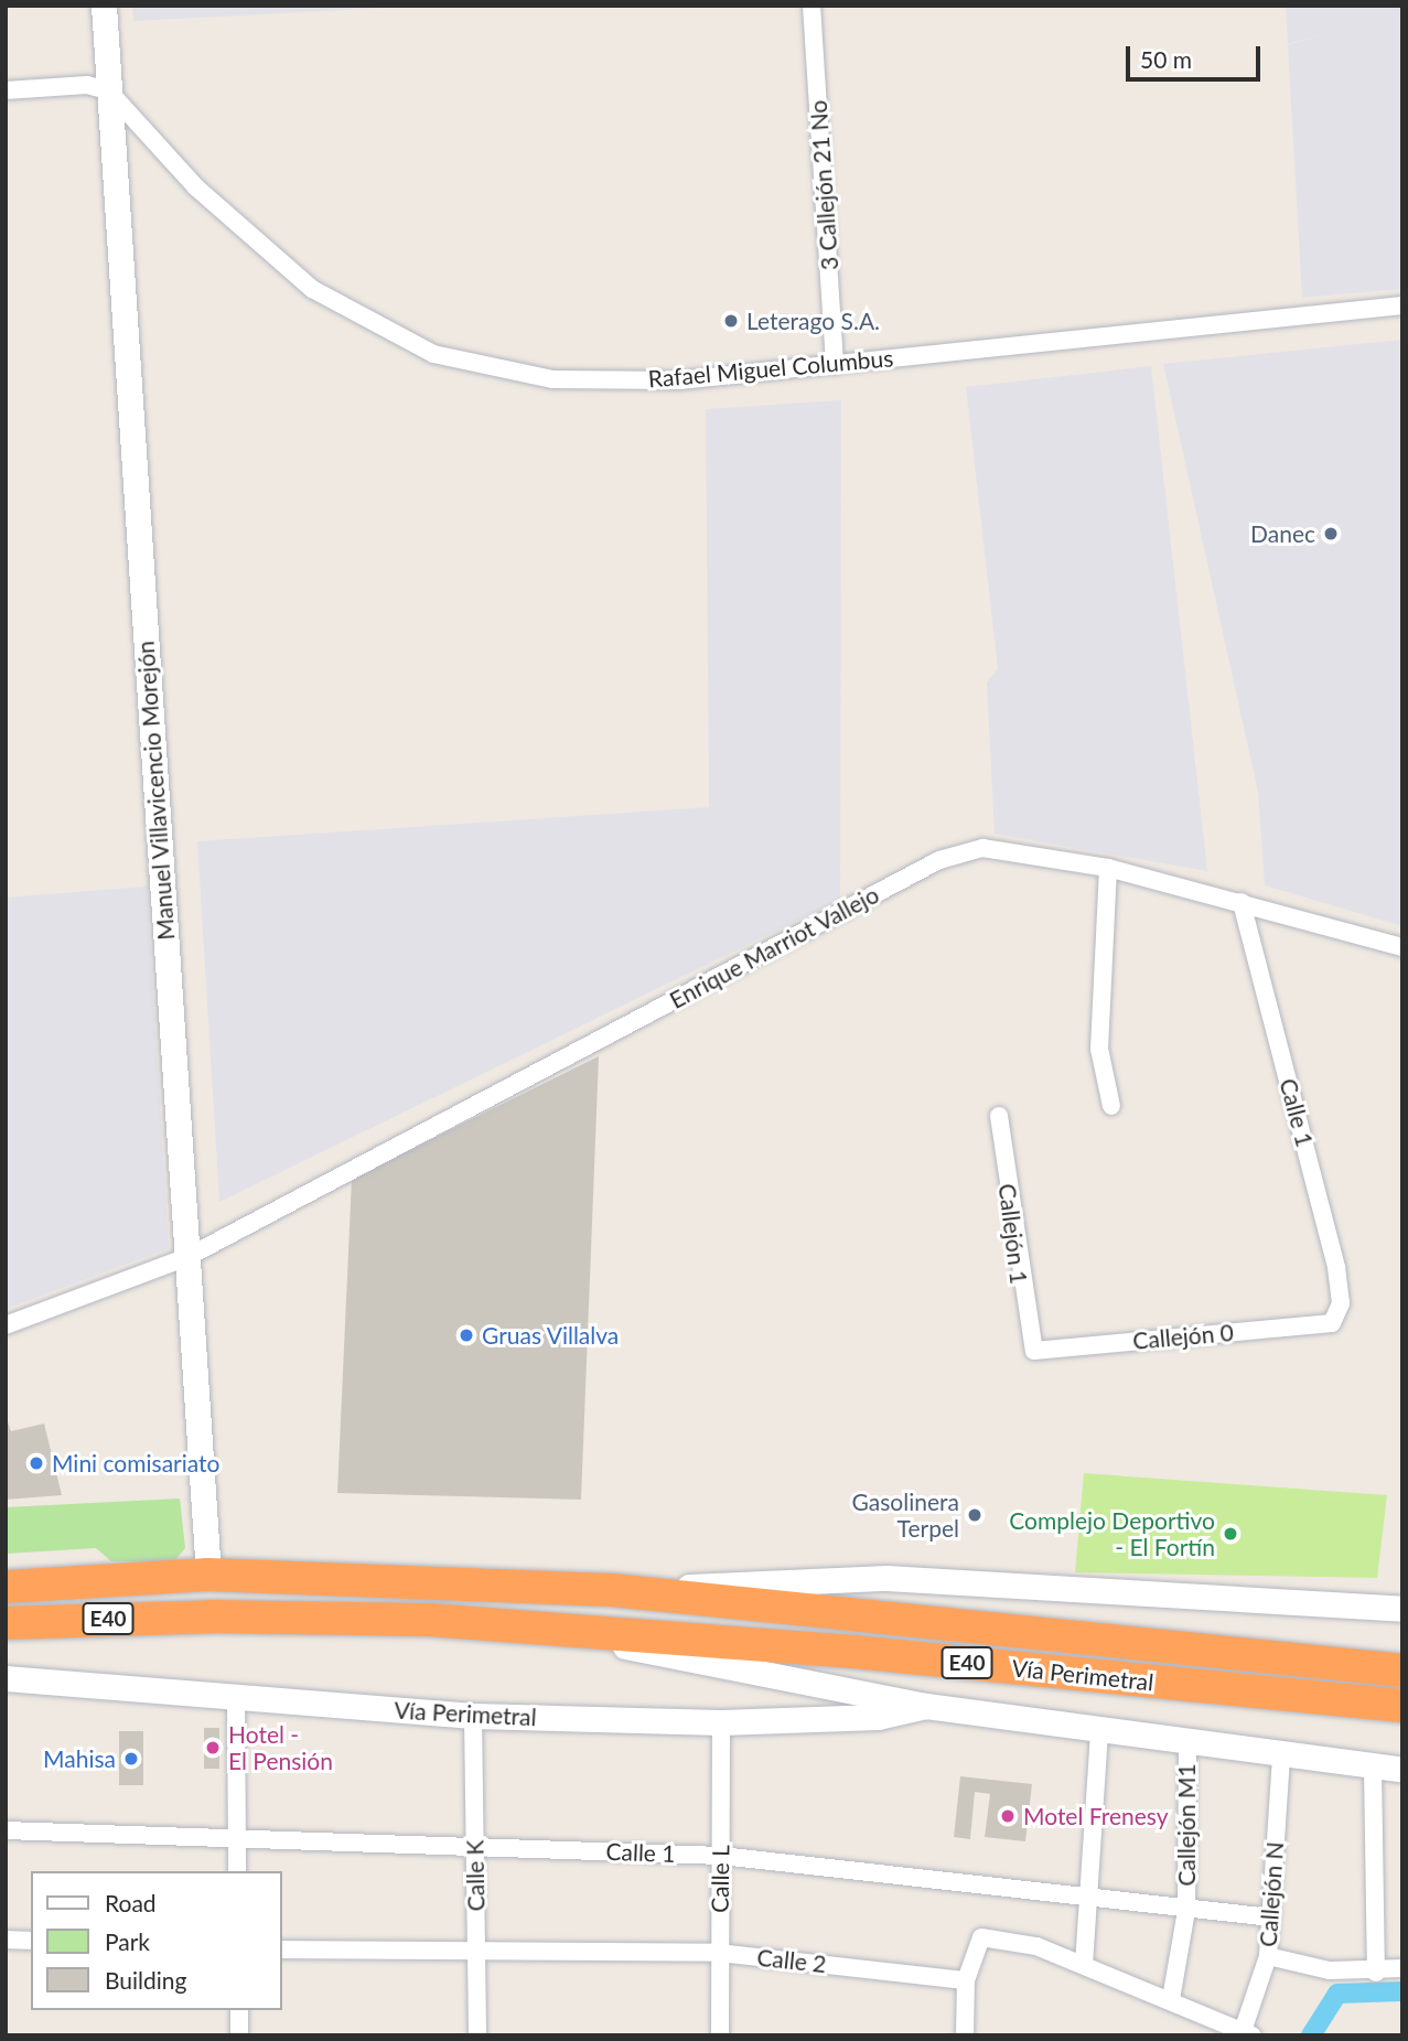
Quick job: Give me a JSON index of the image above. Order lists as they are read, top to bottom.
{
  "streets": {
    "highway": ["E40", "Vía Perimetral"],
    "main road": ["Manuel Villavicencio Morejón"],
    "street": [
      "3 Callejón 21 No",
      "Rafael Miguel Columbus",
      "Enrique Marriot Vallejo",
      "Calle 1",
      "Callejón 1",
      "Callejón 0",
      "Callejón M1",
      "Calle K",
      "Calle L",
      "Callejón N",
      "Calle 2"
    ]
  },
  "crossings": [
    ["3 Callejón 21 No", "Rafael Miguel Columbus"],
    ["Rafael Miguel Columbus", "Manuel Villavicencio Morejón"],
    ["Manuel Villavicencio Morejón", "Enrique Marriot Vallejo"],
    ["Manuel Villavicencio Morejón", "Vía Perimetral"],
    ["Enrique Marriot Vallejo", "Calle 1"],
    ["Calle 1", "Callejón 0"],
    ["Calle 1", "Callejón M1"],
    ["Calle 1", "Calle K"],
    ["Calle 1", "Calle L"],
    ["Calle 1", "Callejón N"],
    ["Callejón 1", "Callejón 0"],
    ["Vía Perimetral", "Callejón M1"],
    ["Vía Perimetral", "Calle K"],
    ["Vía Perimetral", "Calle L"],
    ["Vía Perimetral", "Callejón N"],
    ["Calle K", "Calle 2"],
    ["Calle L", "Calle 2"]
  ],
  "places": [
    "Leterago S.A.",
    "Danec",
    "Gruas Villalva",
    "Mini comisariato",
    "Gasolinera Terpel",
    "Complejo Deportivo - El Fortín",
    "Hotel - El Pensión",
    "Mahisa",
    "Motel Frenesy"
  ],
  "legend": ["Road", "Park", "Building"],
  "scale_bar": "50 m"
}
